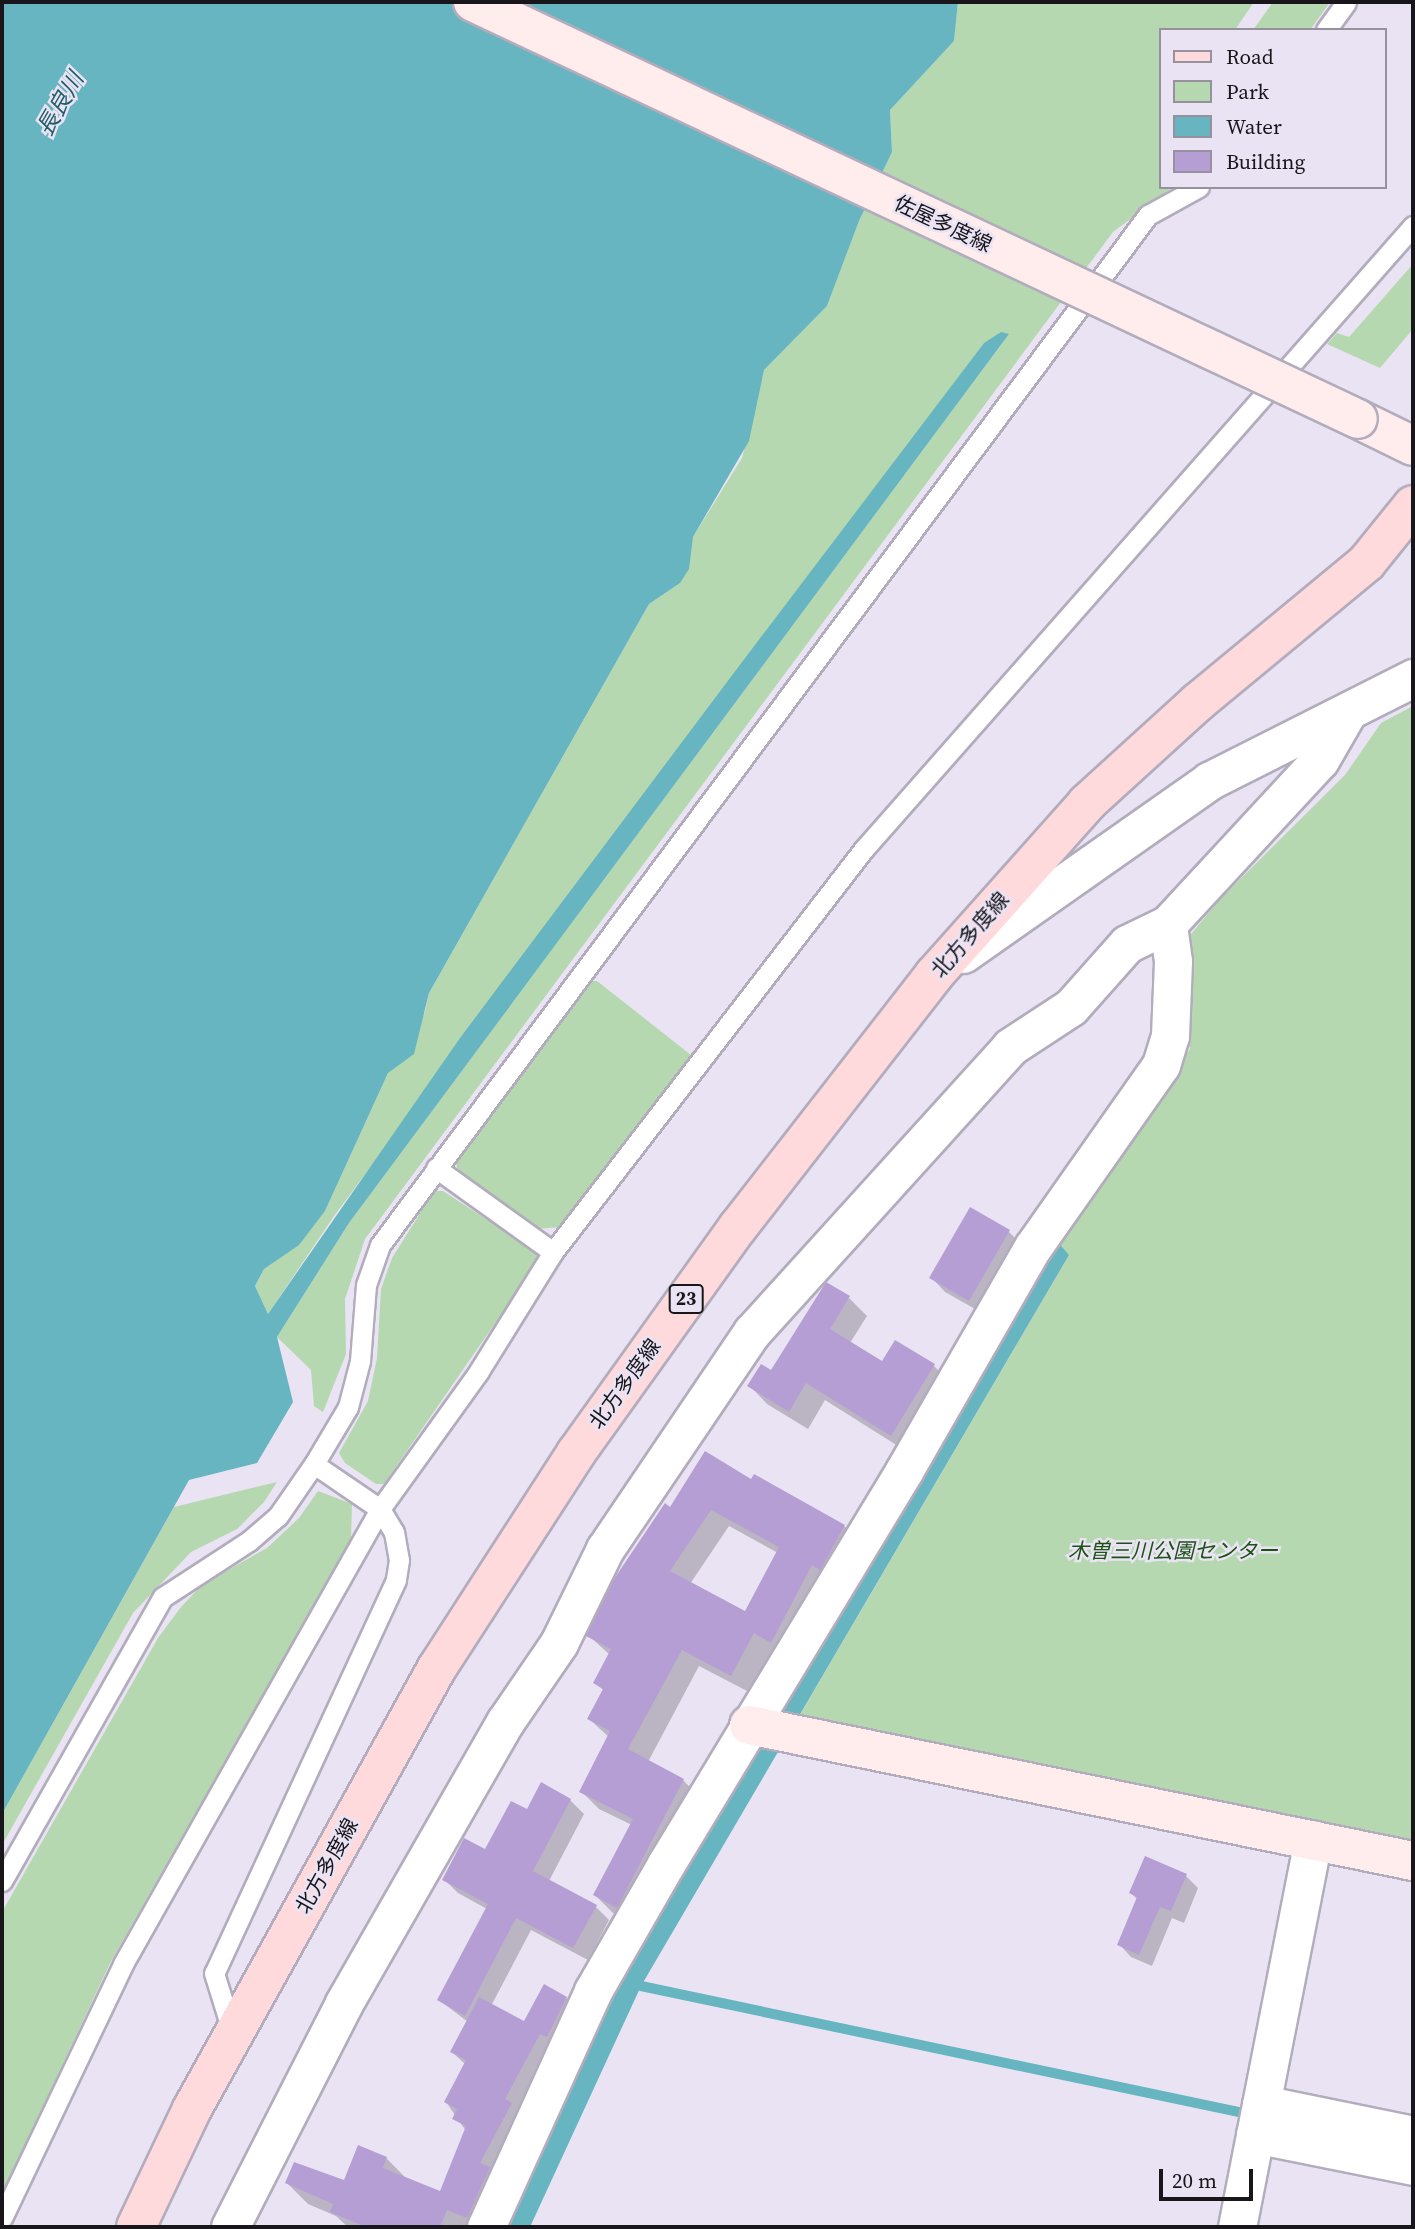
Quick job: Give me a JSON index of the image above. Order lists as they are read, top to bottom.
{
  "streets": {
    "main road": ["佐屋多度線", "北方多度線", "23"]
  },
  "water": ["長良川"],
  "parks": ["木曽三川公園センター"],
  "legend": [
    "Road",
    "Park",
    "Water",
    "Building"
  ],
  "scale_bar": "20 m"
}
